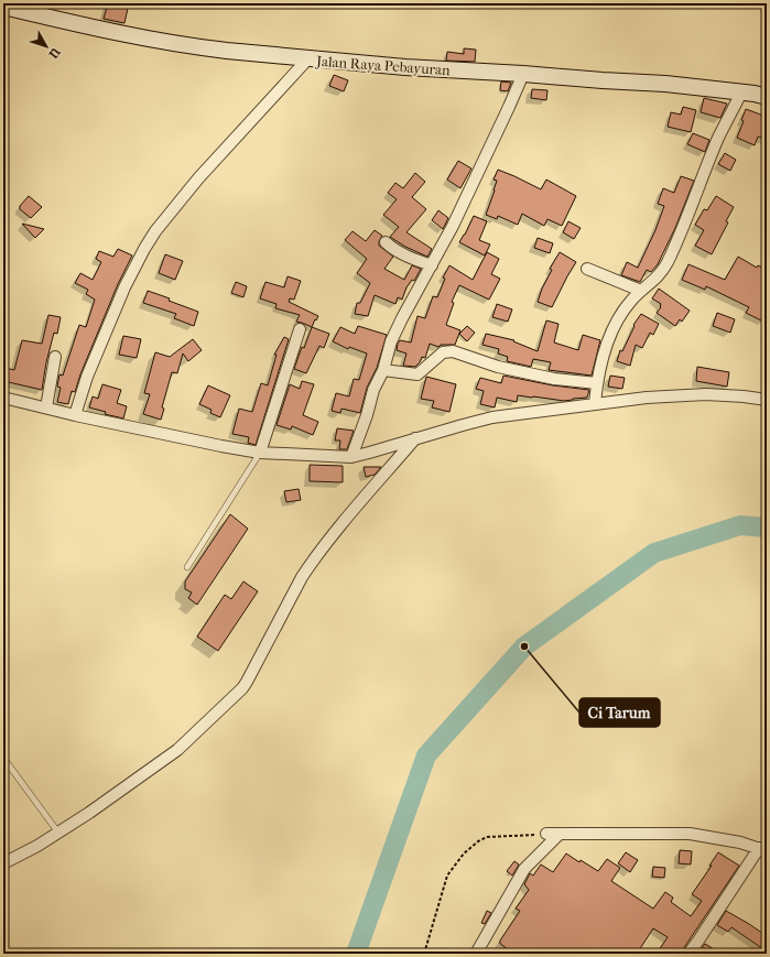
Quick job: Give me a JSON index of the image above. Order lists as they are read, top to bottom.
{
  "streets": {
    "main road": ["Jalan Raya Pebayuran"]
  },
  "places": ["Ci Tarum"],
  "north": "bottom right"
}
